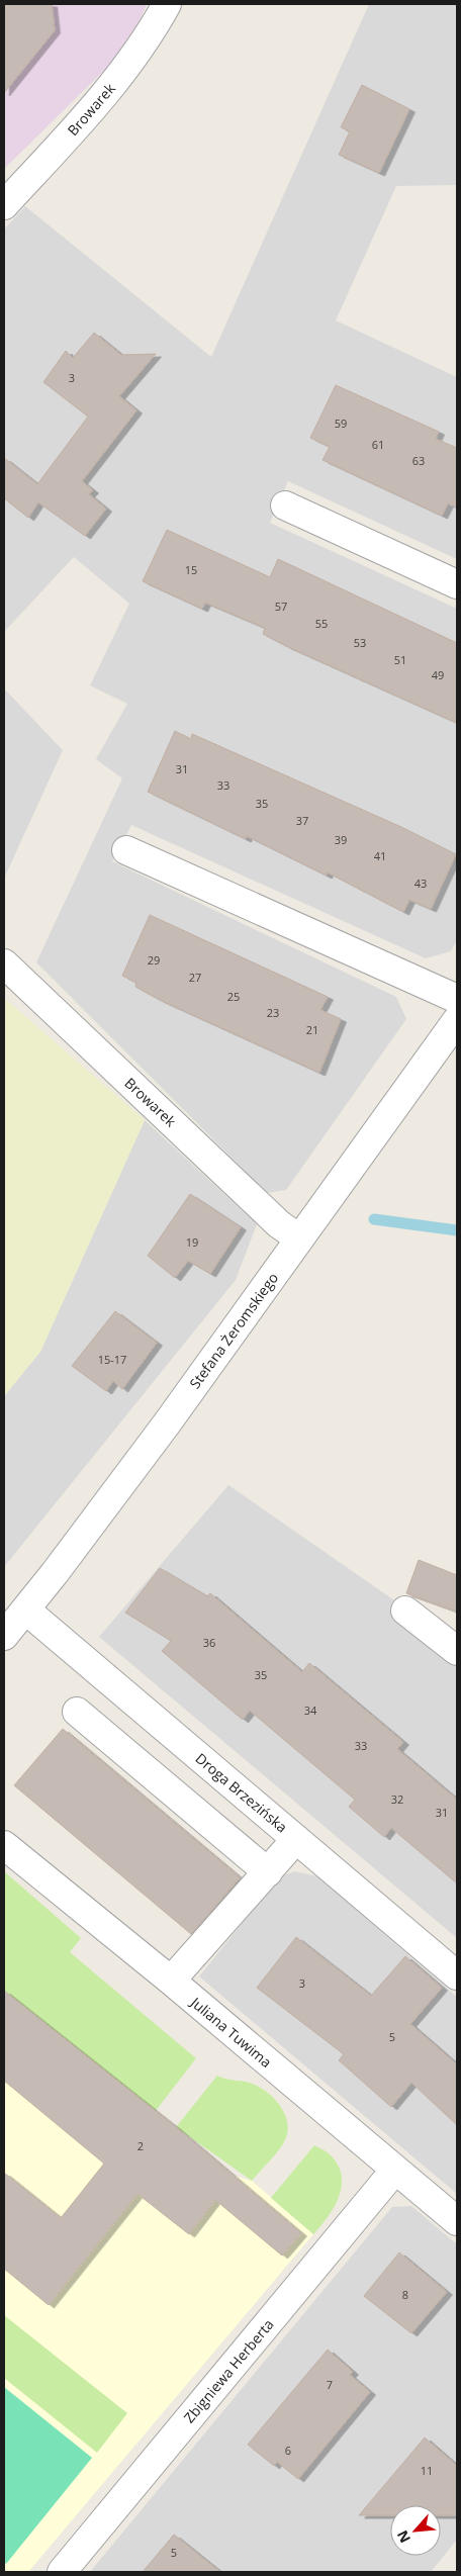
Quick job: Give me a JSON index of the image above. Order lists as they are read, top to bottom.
{
  "streets": {
    "street": [
      "Browarek",
      "Stefana Żeromskiego",
      "Droga Brzezińska",
      "Juliana Tuwima",
      "Zbigniewa Herberta"
    ]
  },
  "crossings": [
    ["Browarek", "Stefana Żeromskiego"],
    ["Stefana Żeromskiego", "Droga Brzezińska"],
    ["Juliana Tuwima", "Zbigniewa Herberta"]
  ],
  "house_numbers": [
    "3",
    "59",
    "61",
    "63",
    "15",
    "57",
    "55",
    "53",
    "51",
    "49",
    "31",
    "33",
    "35",
    "37",
    "39",
    "41",
    "43",
    "29",
    "27",
    "25",
    "23",
    "21",
    "19",
    "15-17",
    "36",
    "35",
    "34",
    "33",
    "32",
    "31",
    "3",
    "5",
    "2",
    "8",
    "7",
    "6",
    "11",
    "5"
  ],
  "north": "bottom left"
}
